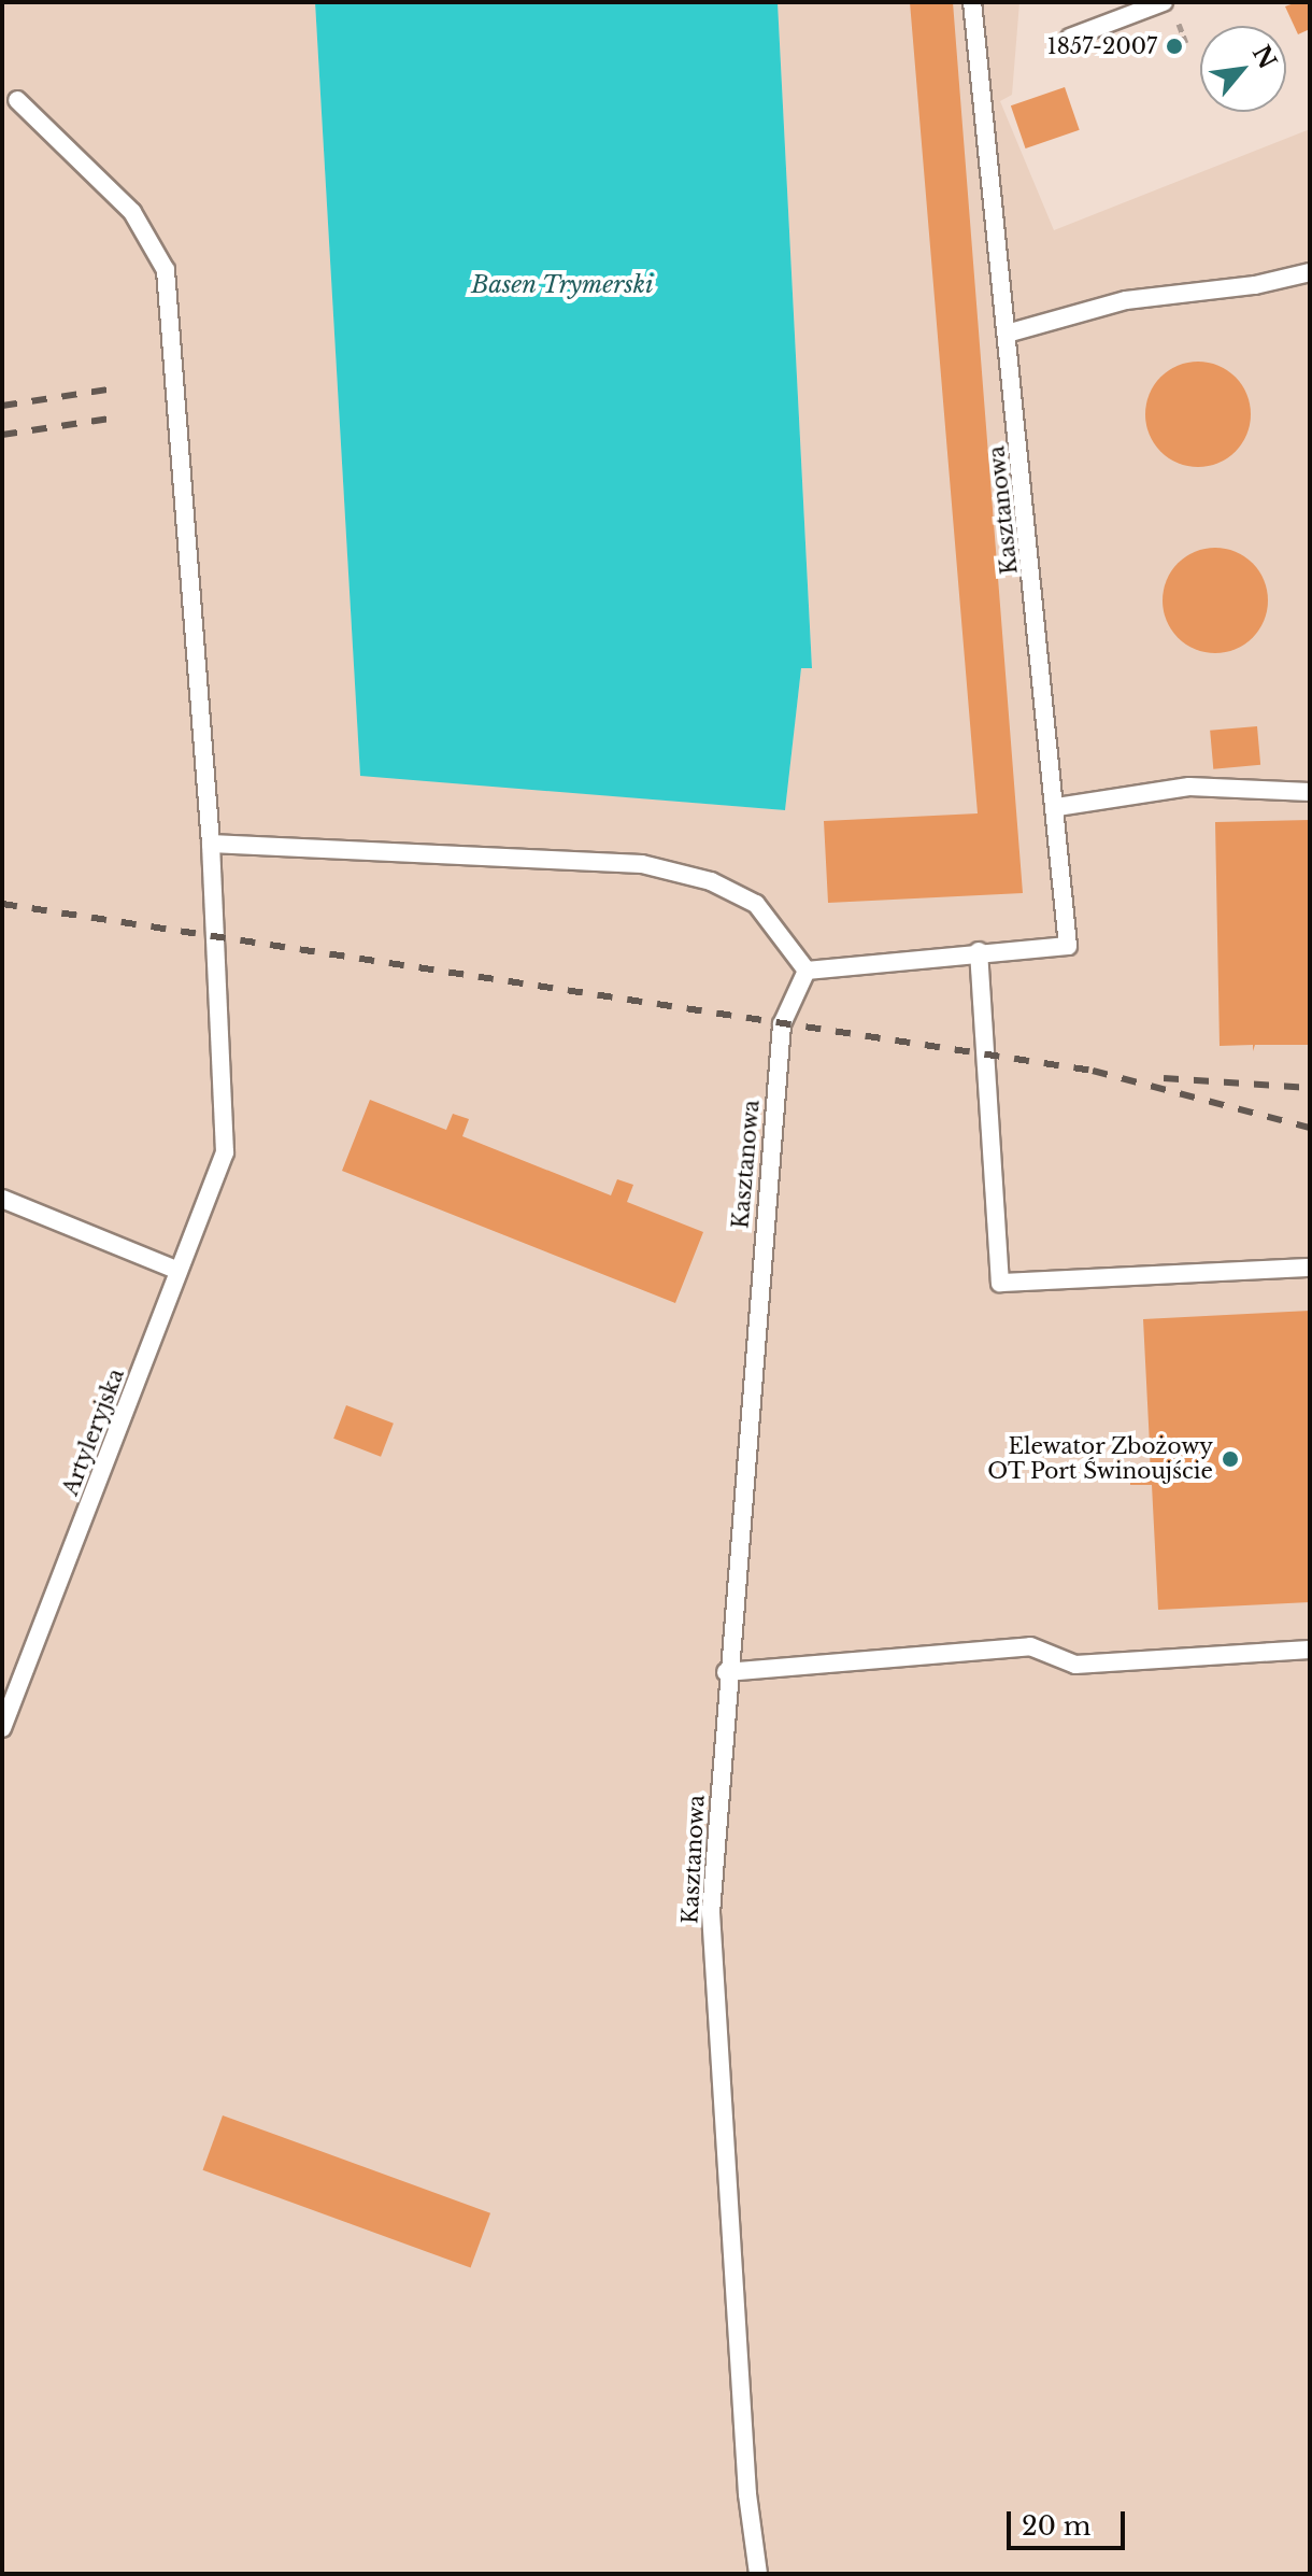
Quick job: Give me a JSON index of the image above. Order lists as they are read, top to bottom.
{
  "streets": {
    "lane": ["Kasztanowa", "Artyleryjska"]
  },
  "water": ["Basen Trymerski"],
  "places": ["1857-2007", "Elewator Zbożowy OT Port Świnoujście"],
  "scale_bar": "20 m",
  "north": "top right"
}
